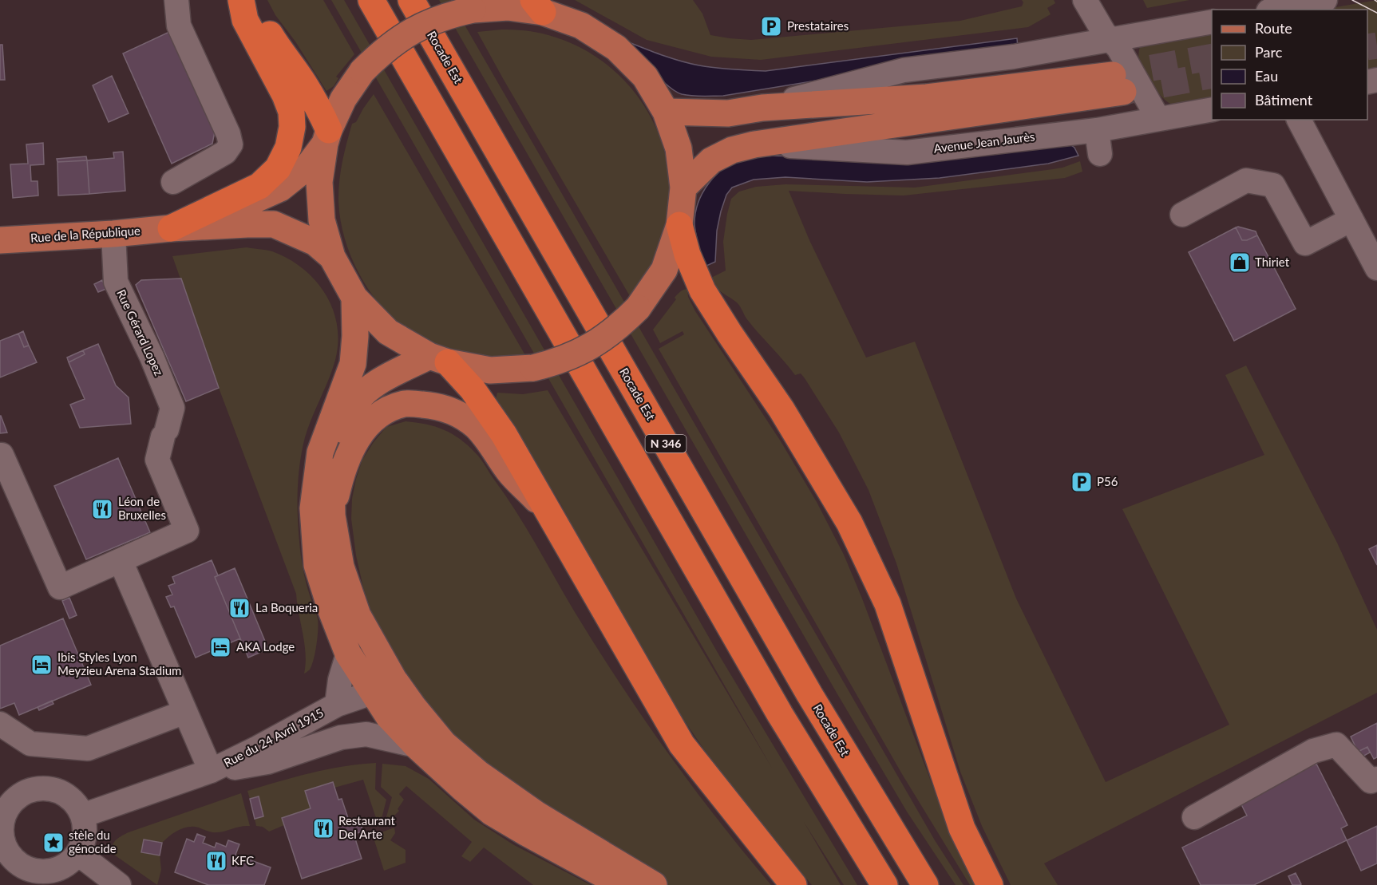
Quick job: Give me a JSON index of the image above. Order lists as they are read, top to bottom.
{
  "streets": {
    "highway": ["Rocade Est", "N 346"],
    "main road": ["Avenue Jean Jaurès", "Rue de la République"],
    "street": ["Rue Gérard Lopez", "Rue du 24 Avril 1915"]
  },
  "crossings": [
    ["Rue de la République", "Rue Gérard Lopez"]
  ],
  "places": {
    "parking": ["Prestataires", "P56"],
    "shop": ["Thiriet"],
    "restaurant": [
      "Léon de Bruxelles",
      "La Boqueria",
      "Restaurant Del Arte",
      "KFC"
    ],
    "hotel": ["AKA Lodge", "Ibis Styles Lyon Meyzieu Arena Stadium"],
    "place": ["stèle du génocide"]
  },
  "legend": [
    "Route",
    "Parc",
    "Eau",
    "Bâtiment"
  ]
}
